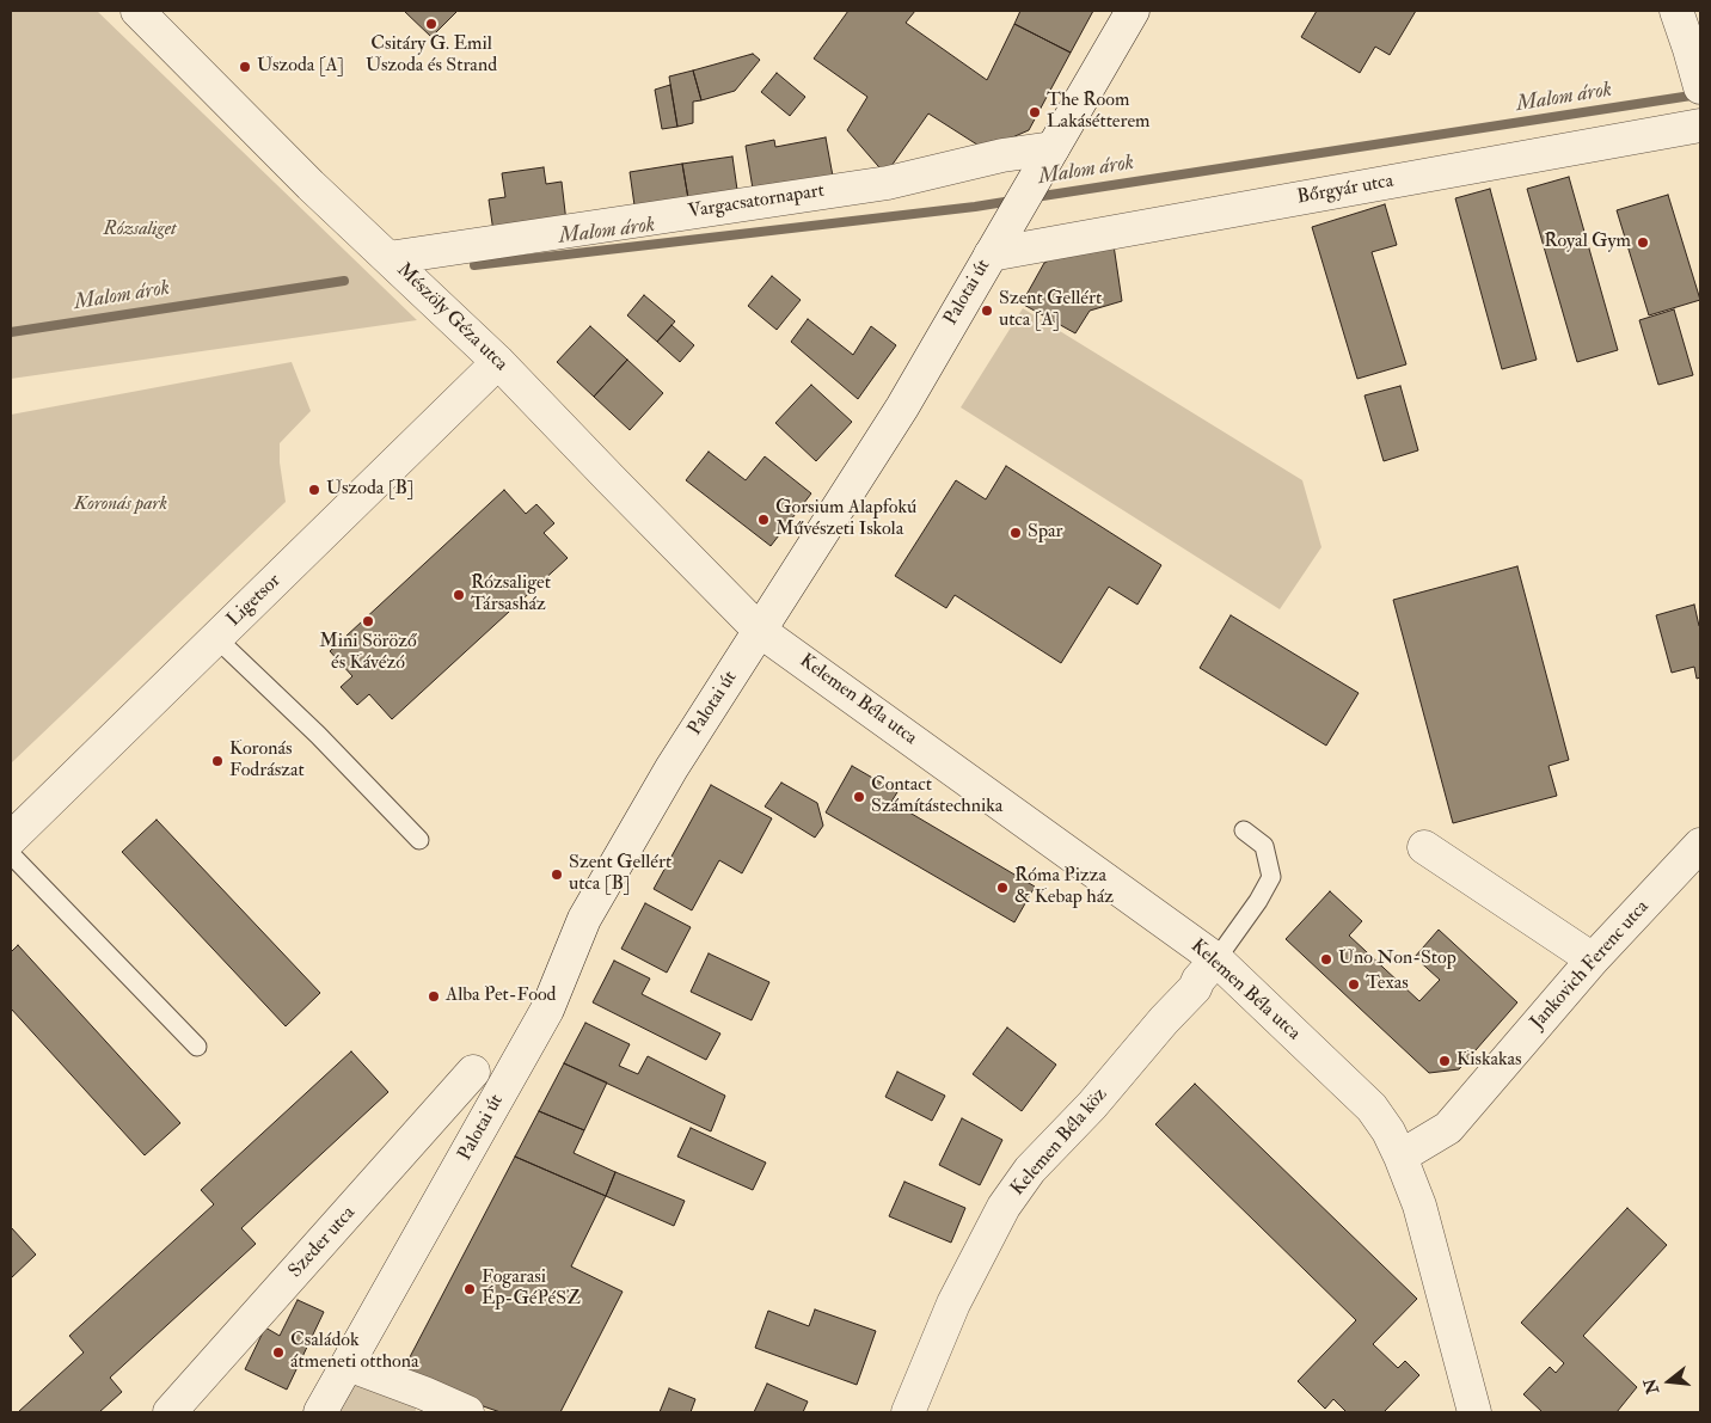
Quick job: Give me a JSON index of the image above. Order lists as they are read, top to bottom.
{
  "streets": {
    "street": [
      "Bőrgyár utca",
      "Vargacsatornapart",
      "Palotai út",
      "Mészöly Géza utca",
      "Ligetsor",
      "Kelemen Béla utca",
      "Jankovich Ferenc utca",
      "Kelemen Béla köz",
      "Szeder utca"
    ]
  },
  "crossings": [
    ["Bőrgyár utca", "Palotai út"],
    ["Vargacsatornapart", "Palotai út"],
    ["Vargacsatornapart", "Mészöly Géza utca"],
    ["Palotai út", "Mészöly Géza utca"],
    ["Palotai út", "Kelemen Béla utca"],
    ["Mészöly Géza utca", "Ligetsor"],
    ["Mészöly Géza utca", "Kelemen Béla utca"],
    ["Kelemen Béla utca", "Jankovich Ferenc utca"],
    ["Kelemen Béla utca", "Kelemen Béla köz"]
  ],
  "water": ["Malom árok"],
  "parks": ["Rózsaliget", "Koronás park"],
  "places": [
    "Csitáry G. Emil Uszoda és Strand",
    "Uszoda [A]",
    "The Room Lakásétterem",
    "Royal Gym",
    "Szent Gellért utca [A]",
    "Uszoda [B]",
    "Gorsium Alapfokú Művészeti Iskola",
    "Spar",
    "Rózsaliget Társasház",
    "Mini Söröző és Kávézó",
    "Koronás Fodrászat",
    "Contact Számítástechnika",
    "Szent Gellért utca [B]",
    "Róma Pizza & Kebap ház",
    "Uno Non-Stop",
    "Texas",
    "Alba Pet-Food",
    "Kiskakas",
    "Fogarasi Ép-GéPéSZ",
    "Családok átmeneti otthona"
  ],
  "north": "left"
}
